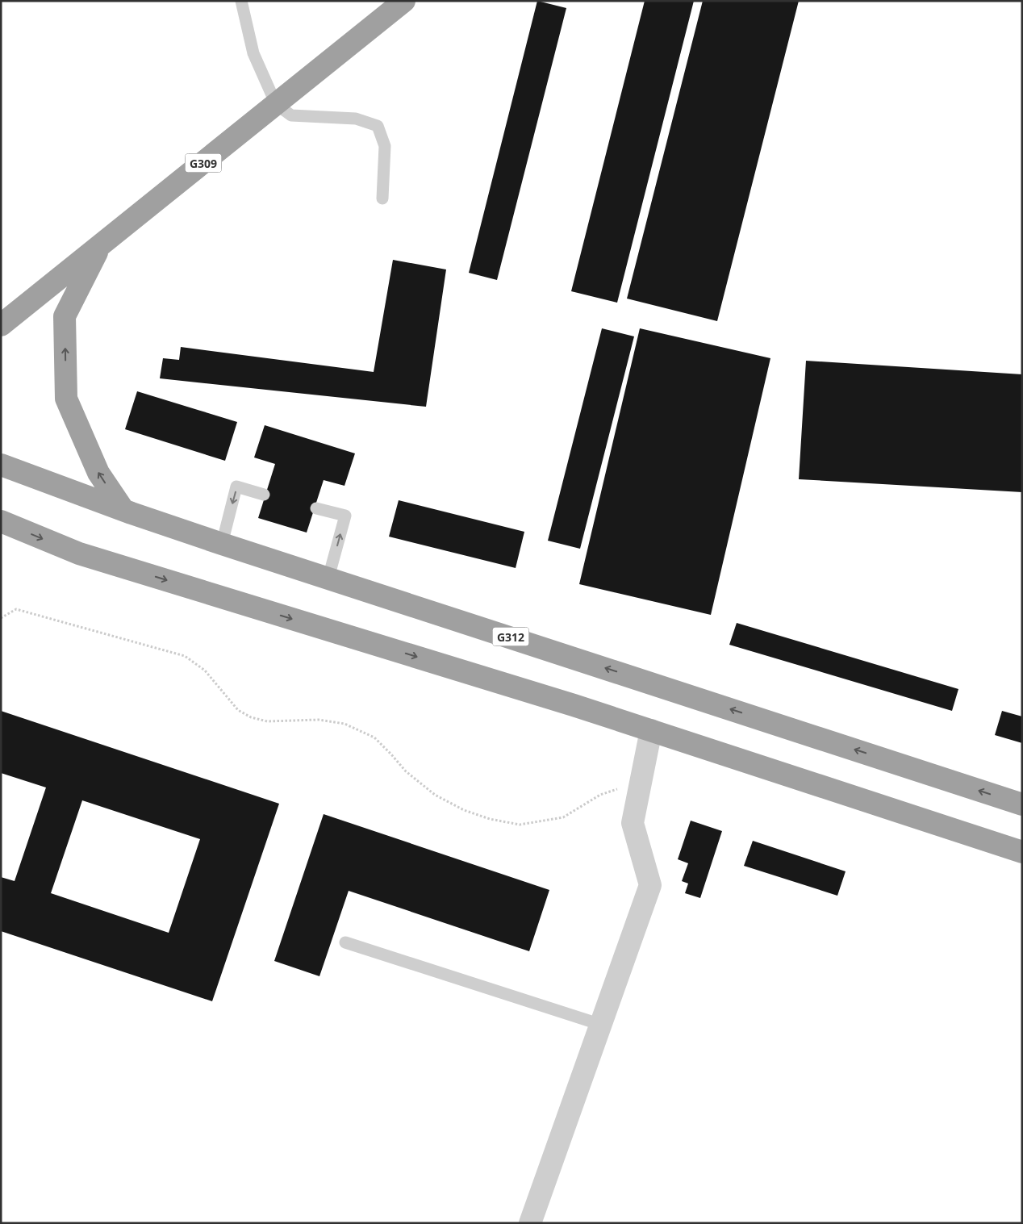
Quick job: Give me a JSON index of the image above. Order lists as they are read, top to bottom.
{
  "streets": {
    "highway": ["G309", "G312"]
  }
}
